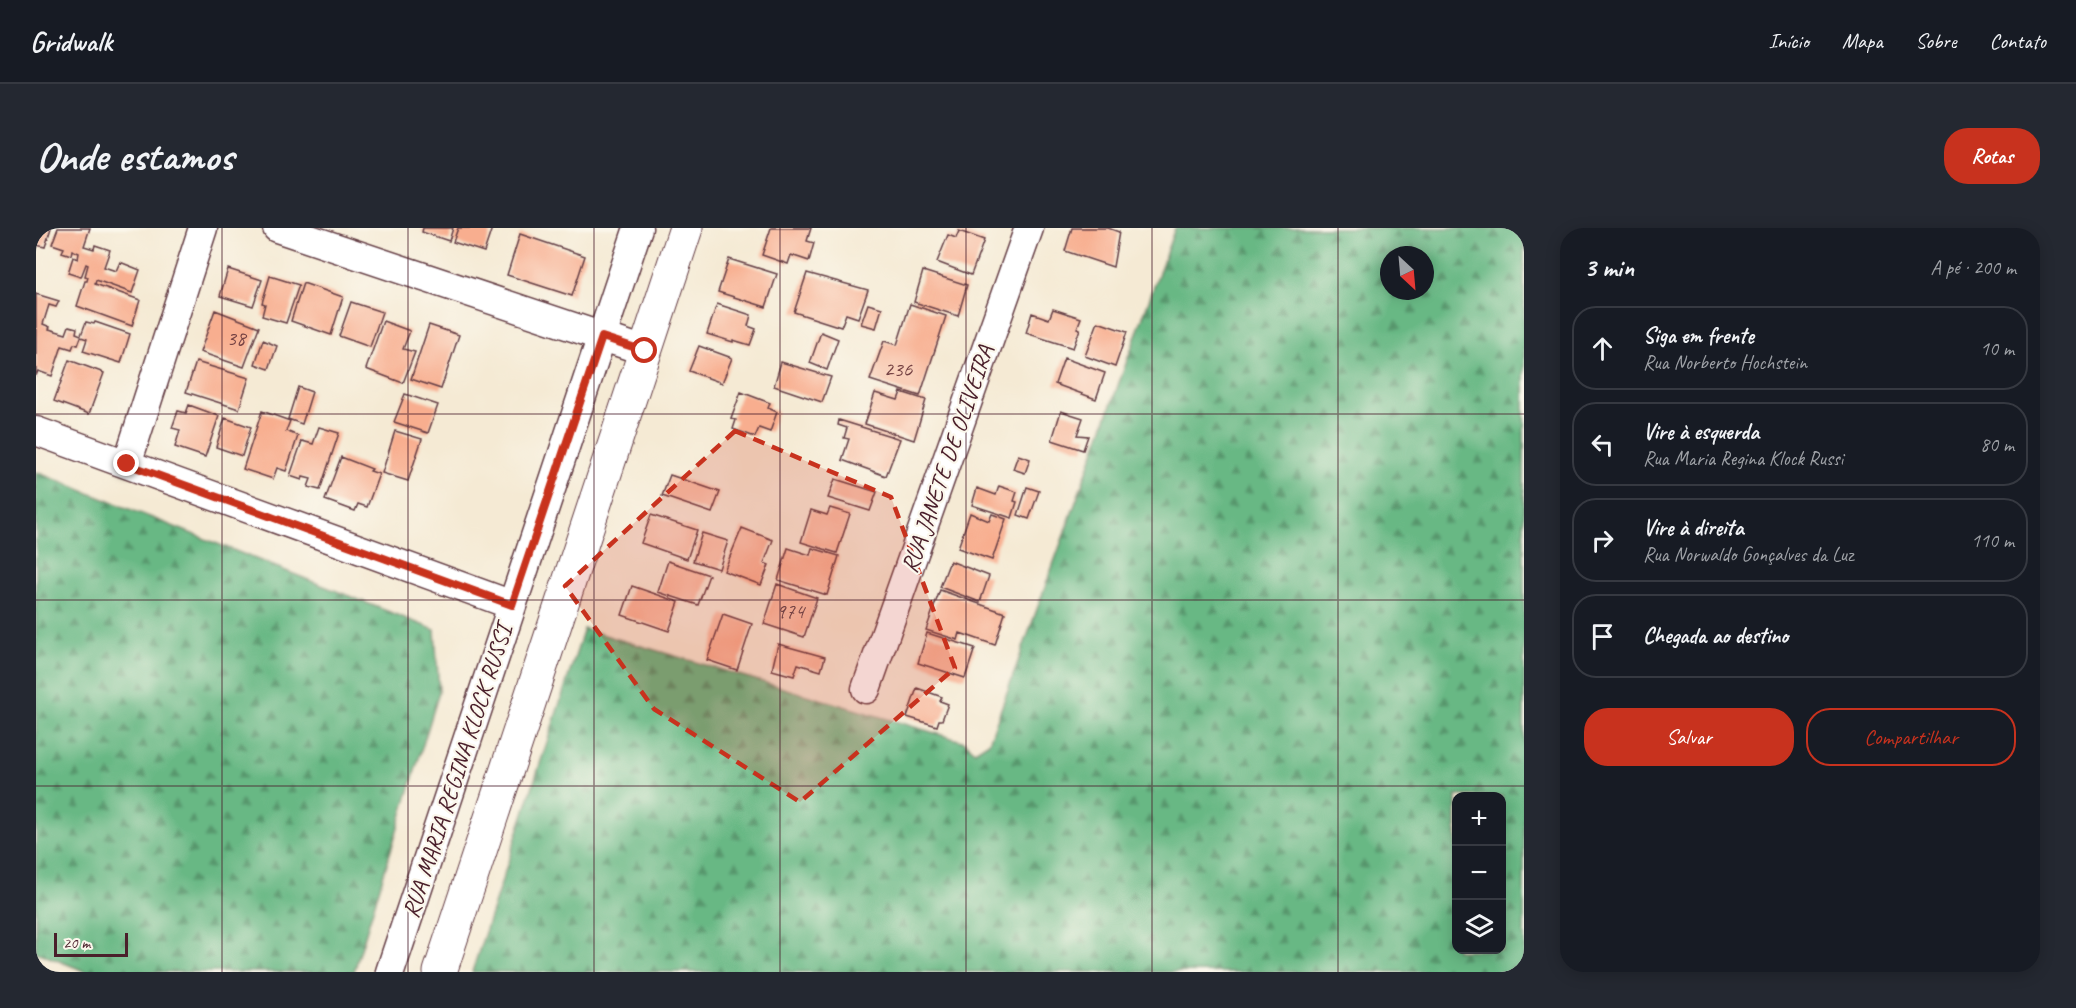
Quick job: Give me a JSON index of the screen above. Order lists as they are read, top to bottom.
{
  "streets": {
    "street": ["RUA JANETE DE OLIVEIRA", "RUA MARIA REGINA KLOCK RUSSI"]
  },
  "house_numbers": ["38", "236", "974"],
  "scale_bar": "20 m",
  "north": "bottom right",
  "page": {
    "header": "Gridwalk",
    "nav": [
      "Início",
      "Mapa",
      "Sobre",
      "Contato"
    ],
    "buttons": [
      "Rotas",
      ["Salvar", "Compartilhar"]
    ],
    "title": "Onde estamos",
    "heading": ["3 min", "A pé · 200 m"],
    "list": [
      ["Siga em frente", "Rua Norberto Hochstein", "10 m"],
      ["Vire à esquerda", "Rua Maria Regina Klock Russi", "80 m"],
      ["Vire à direita", "Rua Norwaldo Gonçalves da Luz", "110 m"],
      "Chegada ao destino"
    ],
    "map_buttons": ["+", "−"],
    "scale": "20 m"
  }
}
